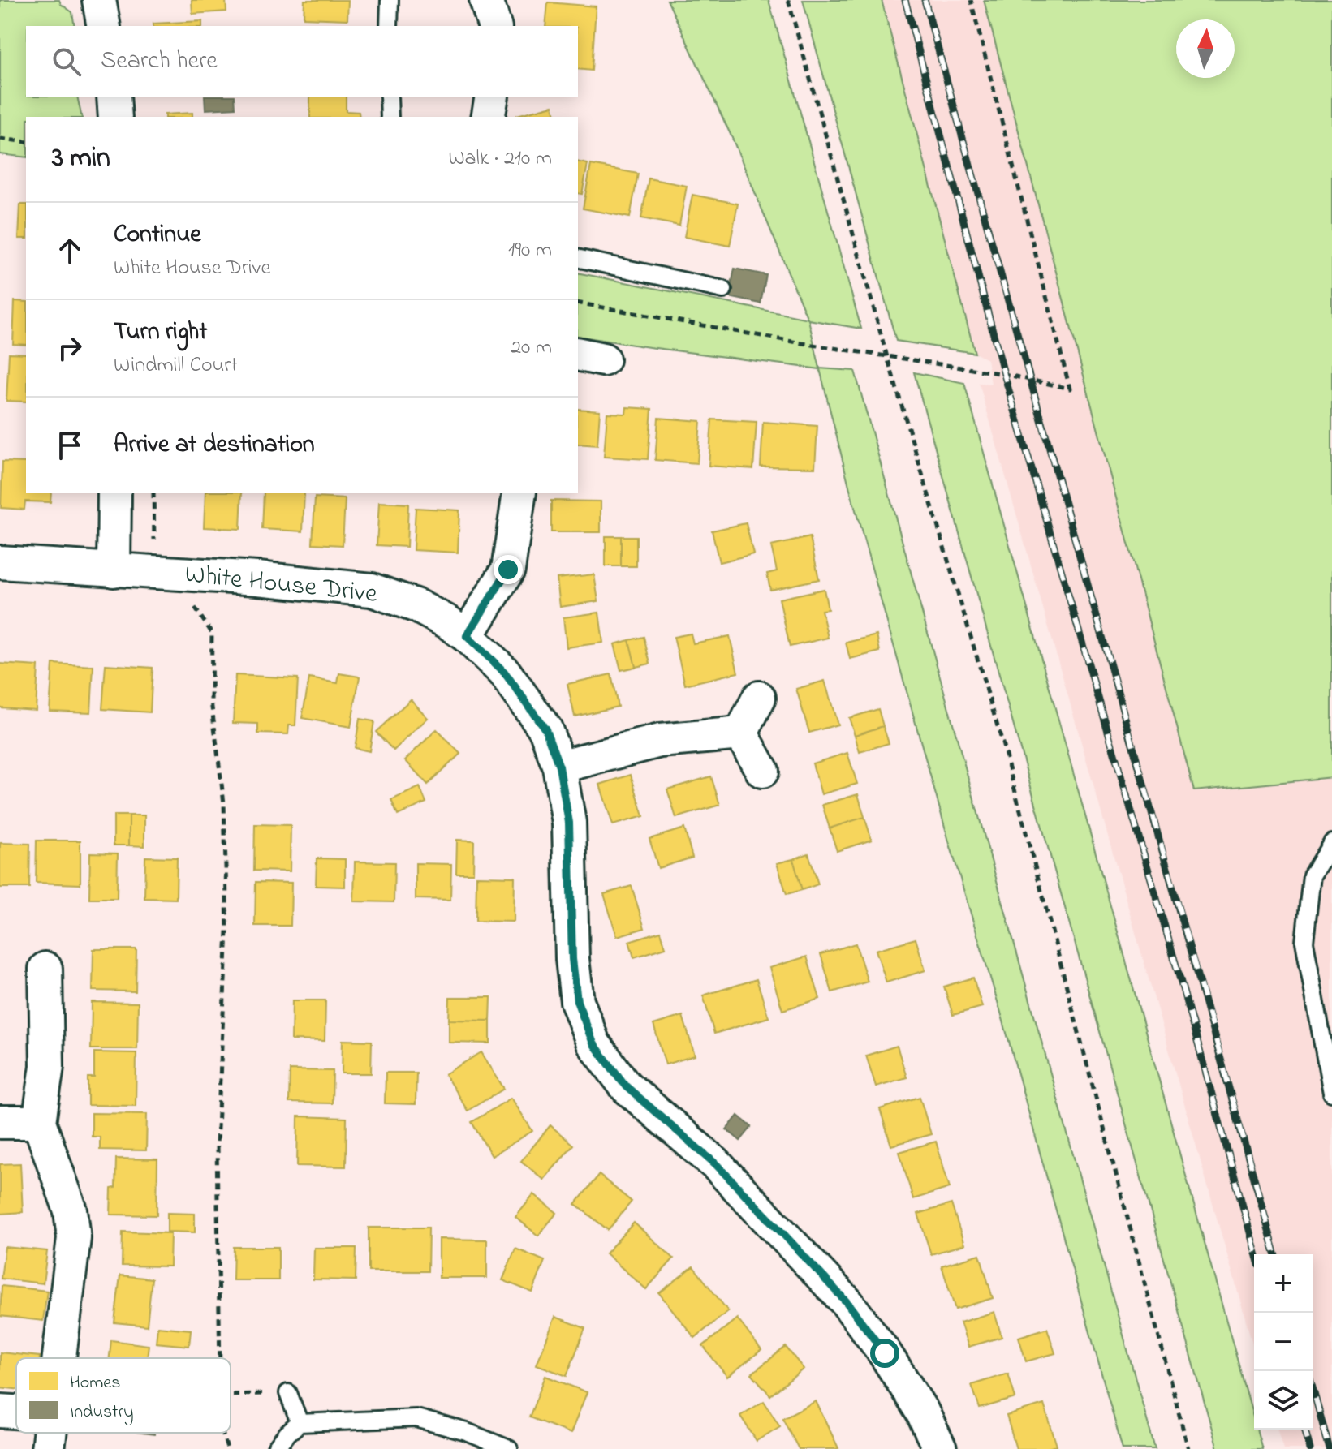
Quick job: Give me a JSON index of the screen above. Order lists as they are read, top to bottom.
{
  "streets": {
    "street": ["White House Drive"]
  },
  "legend": ["Homes", "Industry"],
  "north": "top",
  "page": {
    "search": "Search here",
    "heading": ["3 min", "Walk · 210 m"],
    "list": [
      ["Continue", "White House Drive", "190 m"],
      ["Turn right", "Windmill Court", "20 m"],
      "Arrive at destination"
    ],
    "map_buttons": ["+", "−"]
  }
}
